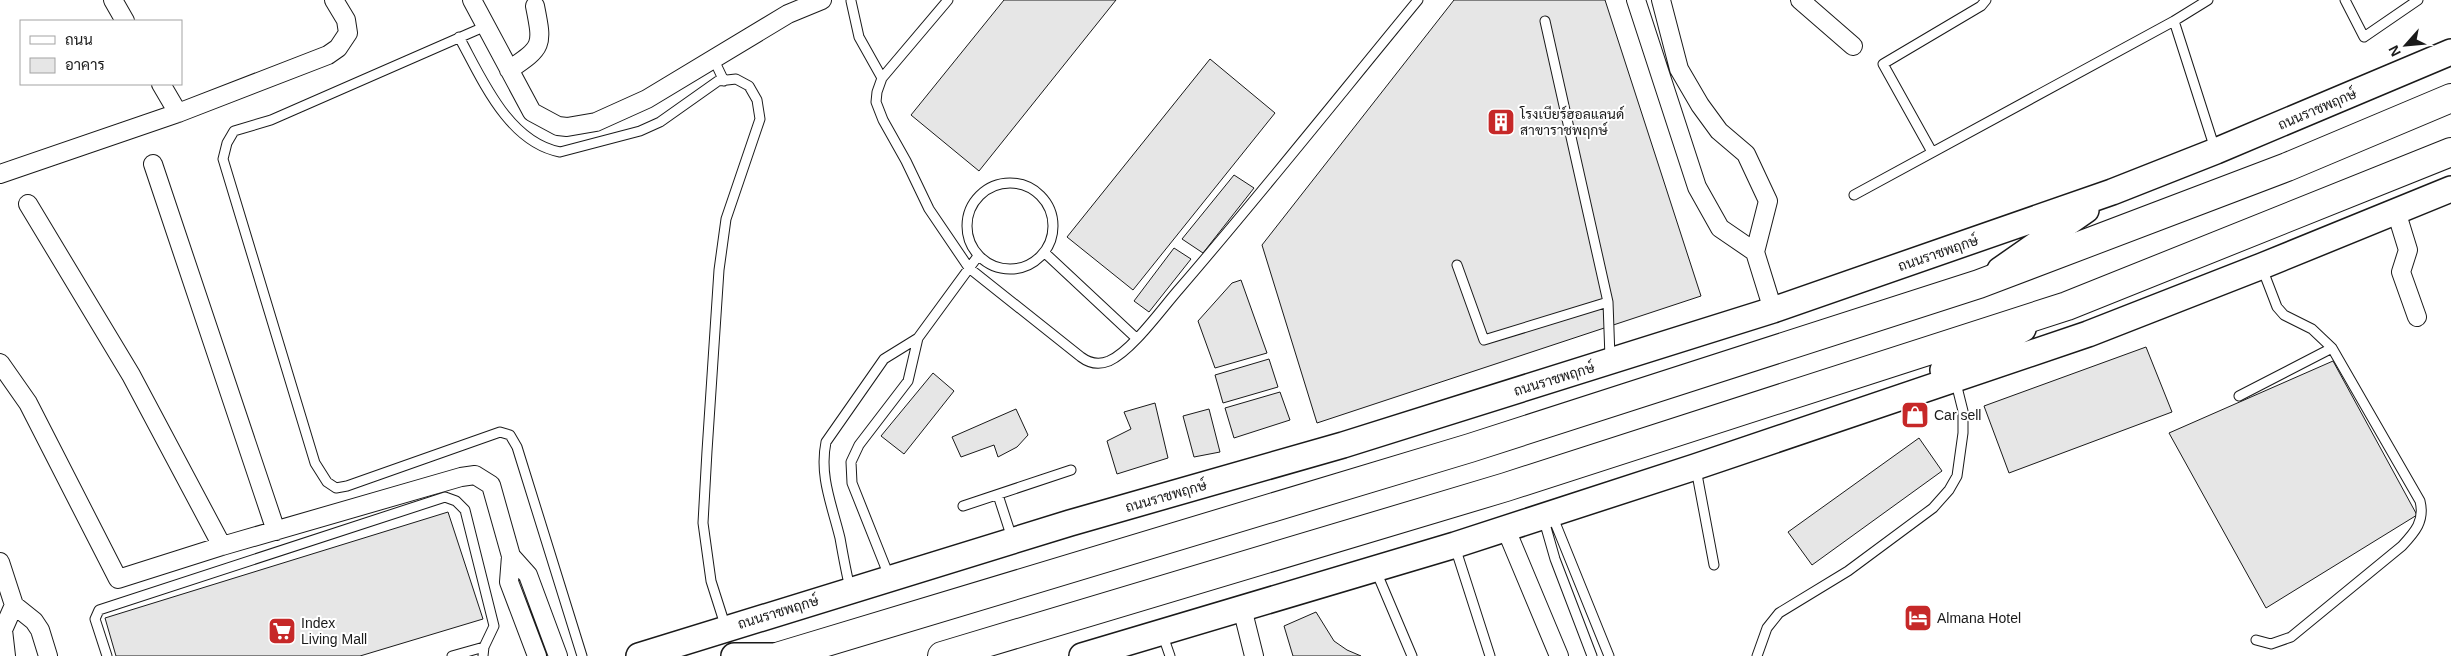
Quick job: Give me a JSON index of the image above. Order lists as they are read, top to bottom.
{
  "streets": {
    "main road": ["ถนนราชพฤกษ์"]
  },
  "places": {
    "building": ["โรงเบียร์ฮอลแลนด์ สาขาราชพฤกษ์"],
    "shop": ["Car sell"],
    "hotel": ["Almana Hotel"],
    "supermarket": ["Index Living Mall"]
  },
  "legend": ["ถนน", "อาคาร"],
  "north": "bottom left"
}
